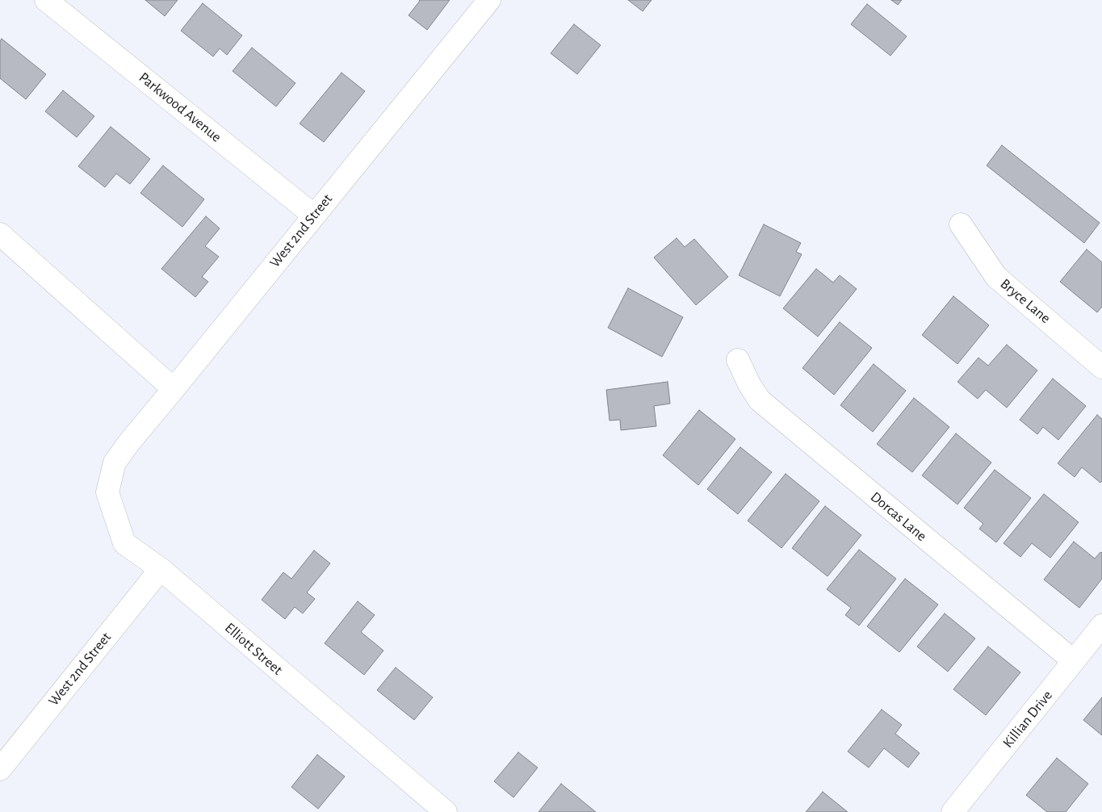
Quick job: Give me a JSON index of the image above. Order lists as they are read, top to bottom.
{
  "streets": {
    "street": [
      "Parkwood Avenue",
      "West 2nd Street",
      "Bryce Lane",
      "Dorcas Lane",
      "Elliott Street",
      "Killian Drive"
    ]
  },
  "crossings": [
    ["Parkwood Avenue", "West 2nd Street"],
    ["West 2nd Street", "Elliott Street"],
    ["Dorcas Lane", "Killian Drive"]
  ]
}
